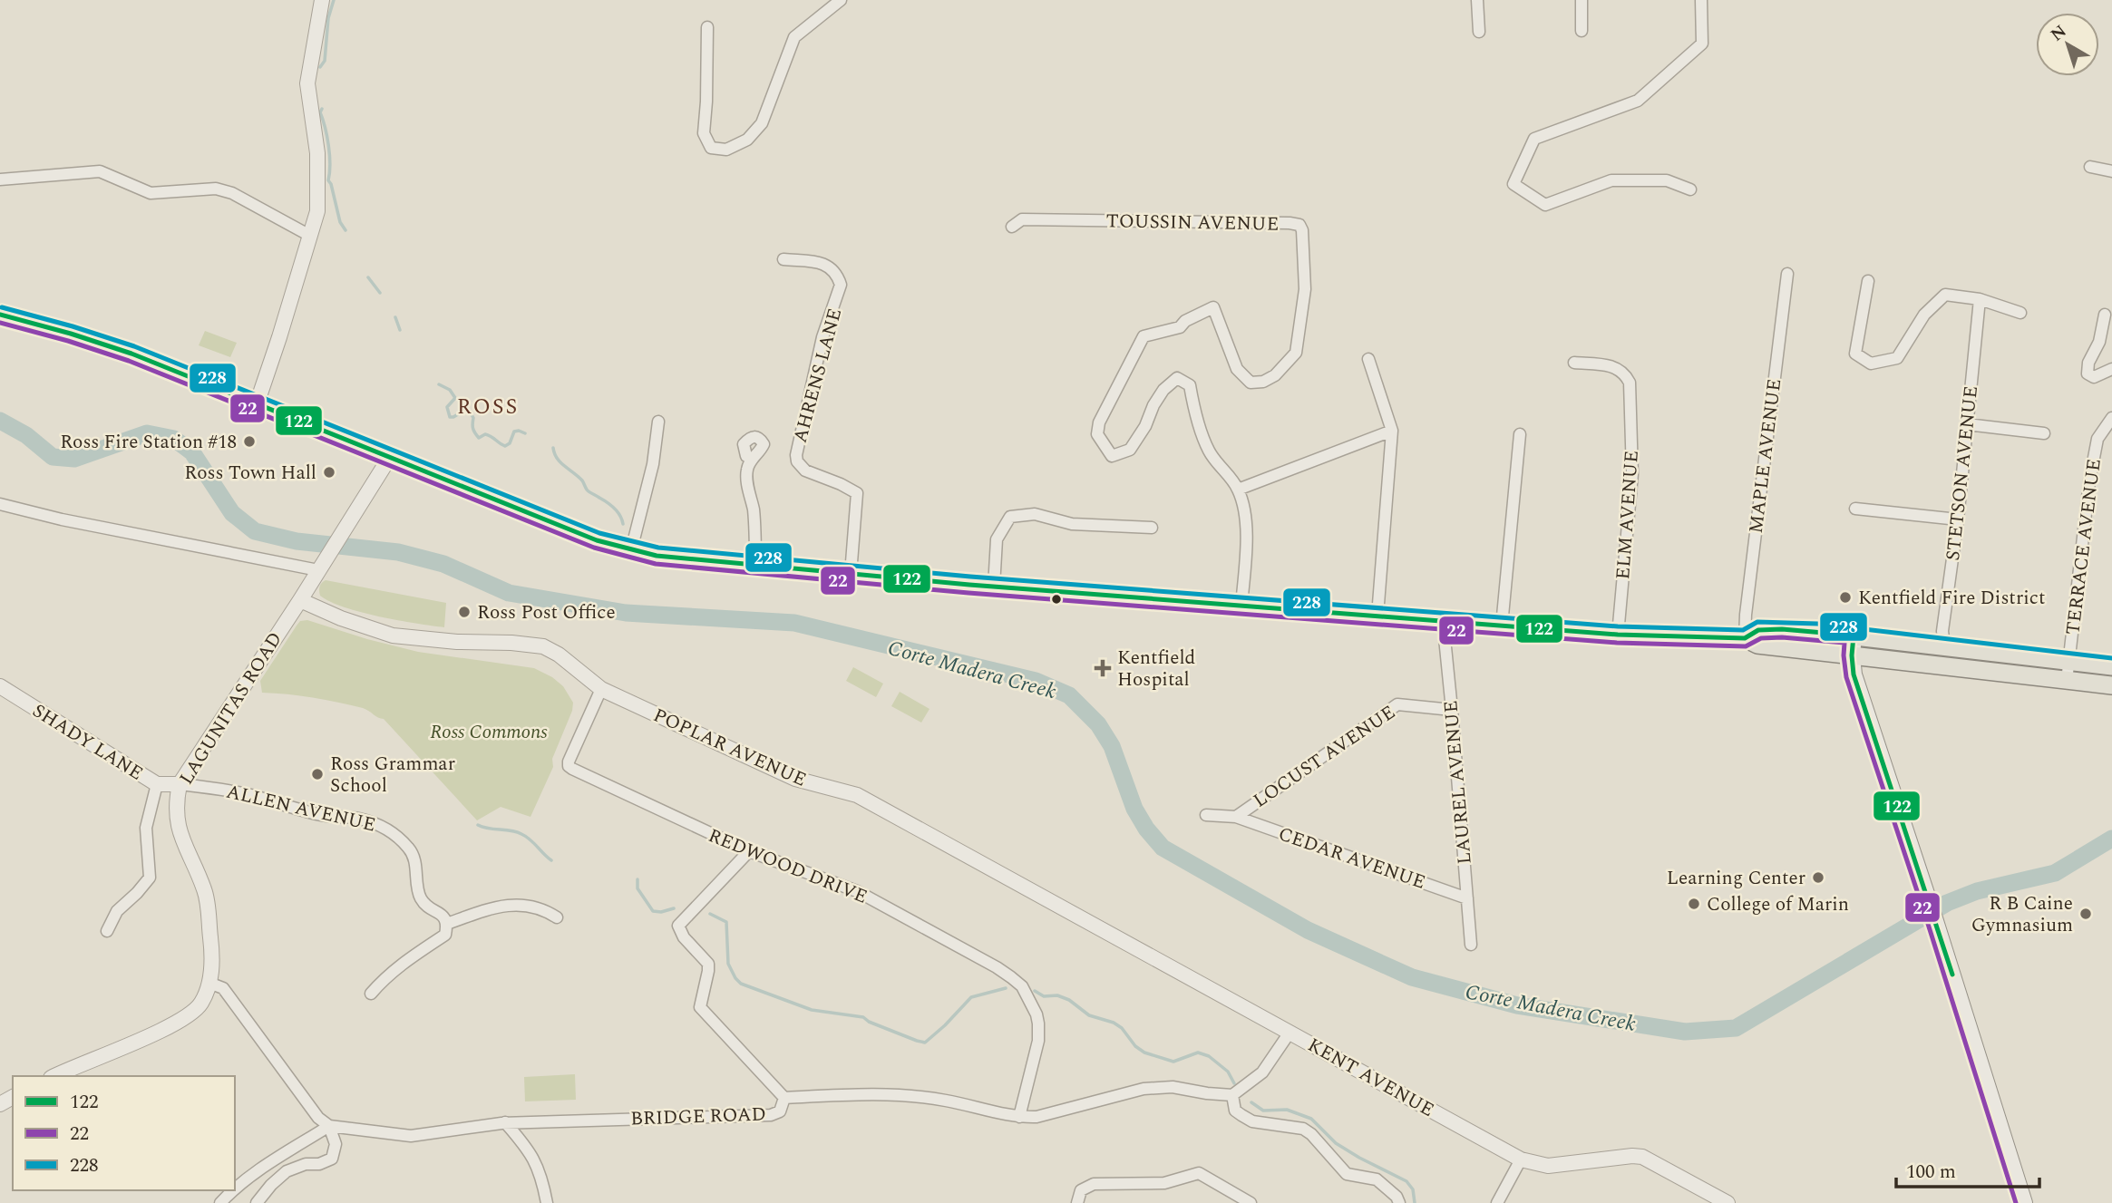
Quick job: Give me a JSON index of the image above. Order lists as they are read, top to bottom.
{
  "streets": {
    "street": [
      "TOUSSIN AVENUE",
      "AHRENS LANE",
      "MAPLE AVENUE",
      "STETSON AVENUE",
      "ELM AVENUE",
      "TERRACE AVENUE",
      "LAGUNITAS ROAD",
      "SHADY LANE",
      "POPLAR AVENUE",
      "LOCUST AVENUE",
      "LAUREL AVENUE",
      "ALLEN AVENUE",
      "CEDAR AVENUE",
      "REDWOOD DRIVE",
      "KENT AVENUE",
      "BRIDGE ROAD"
    ]
  },
  "crossings": [
    ["LAGUNITAS ROAD", "SHADY LANE"],
    ["LAGUNITAS ROAD", "POPLAR AVENUE"],
    ["LAGUNITAS ROAD", "ALLEN AVENUE"],
    ["SHADY LANE", "ALLEN AVENUE"],
    ["POPLAR AVENUE", "REDWOOD DRIVE"],
    ["POPLAR AVENUE", "KENT AVENUE"],
    ["LOCUST AVENUE", "LAUREL AVENUE"],
    ["LOCUST AVENUE", "CEDAR AVENUE"],
    ["LAUREL AVENUE", "CEDAR AVENUE"],
    ["REDWOOD DRIVE", "BRIDGE ROAD"]
  ],
  "districts": ["ROSS"],
  "water": ["Corte Madera Creek"],
  "parks": ["Ross Commons"],
  "places": {
    "other": [
      "Ross Fire Station #18",
      "Ross Town Hall",
      "Kentfield Fire District",
      "Ross Post Office",
      "Ross Grammar School",
      "Learning Center",
      "College of Marin",
      "R B Caine Gymnasium"
    ],
    "health": ["Kentfield Hospital"]
  },
  "lines": ["transit line 228", "transit line 122", "transit line 22"],
  "legend": ["122", "22", "228"],
  "scale_bar": "100 m",
  "north": "top left"
}
